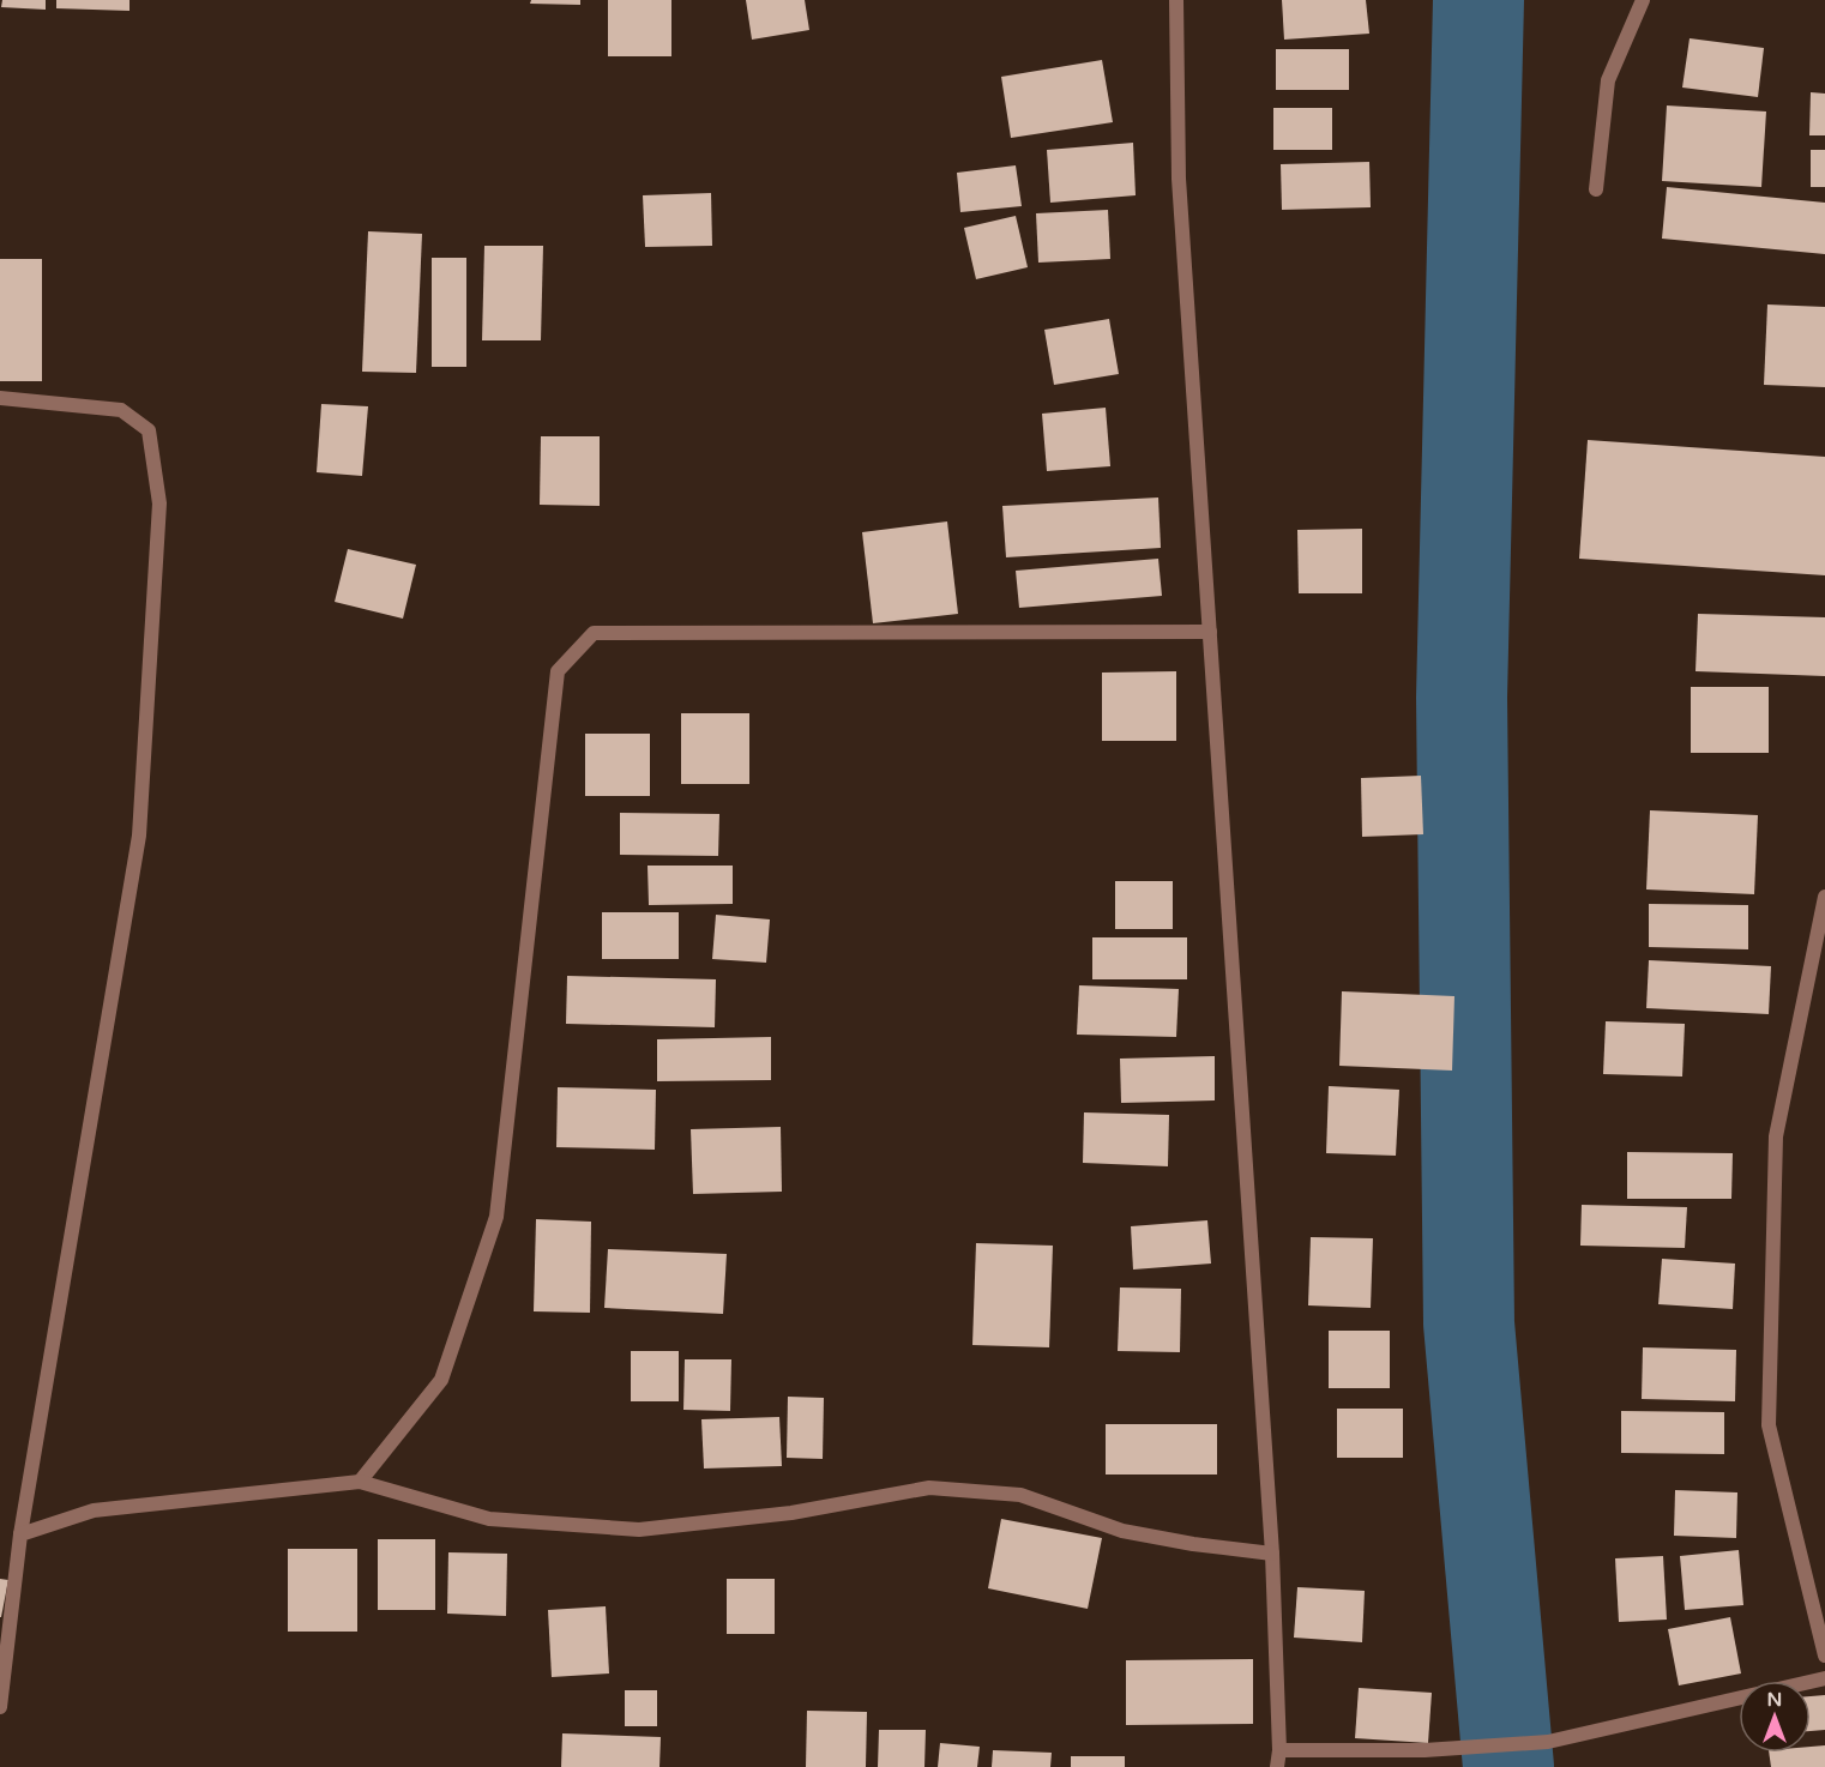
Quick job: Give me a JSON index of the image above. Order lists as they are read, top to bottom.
{
  "north": "top"
}
